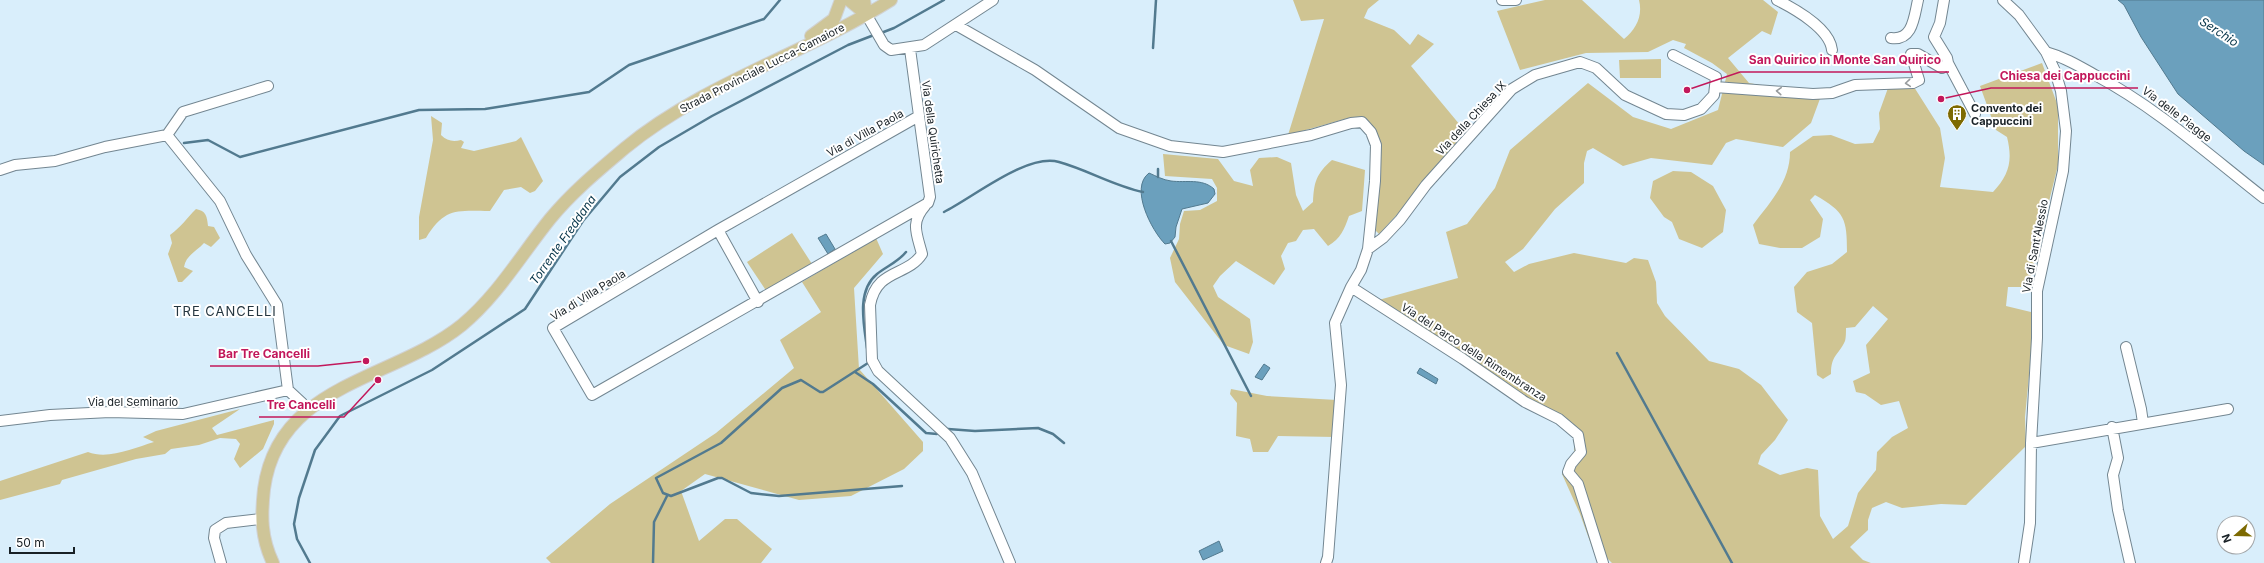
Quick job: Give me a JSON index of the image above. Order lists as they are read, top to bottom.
{
  "streets": {
    "main road": ["Strada Provinciale Lucca-Camaiore"],
    "street": [
      "Via delle Piagge",
      "Via della Chiesa IX",
      "Via della Quirichetta",
      "Via di Villa Paola",
      "Via di Sant'Alessio",
      "Via del Parco della Rimembranza",
      "Via del Seminario"
    ]
  },
  "crossings": [
    ["Via delle Piagge", "Via di Sant'Alessio"],
    ["Via della Quirichetta", "Via di Villa Paola"]
  ],
  "districts": ["TRE CANCELLI"],
  "water": ["Serchio", "Torrente Freddana"],
  "places": {
    "other": [
      "San Quirico in Monte San Quirico",
      "Chiesa dei Cappuccini",
      "Bar Tre Cancelli",
      "Tre Cancelli"
    ],
    "building": ["Convento dei Cappuccini"]
  },
  "scale_bar": "50 m",
  "north": "left"
}
